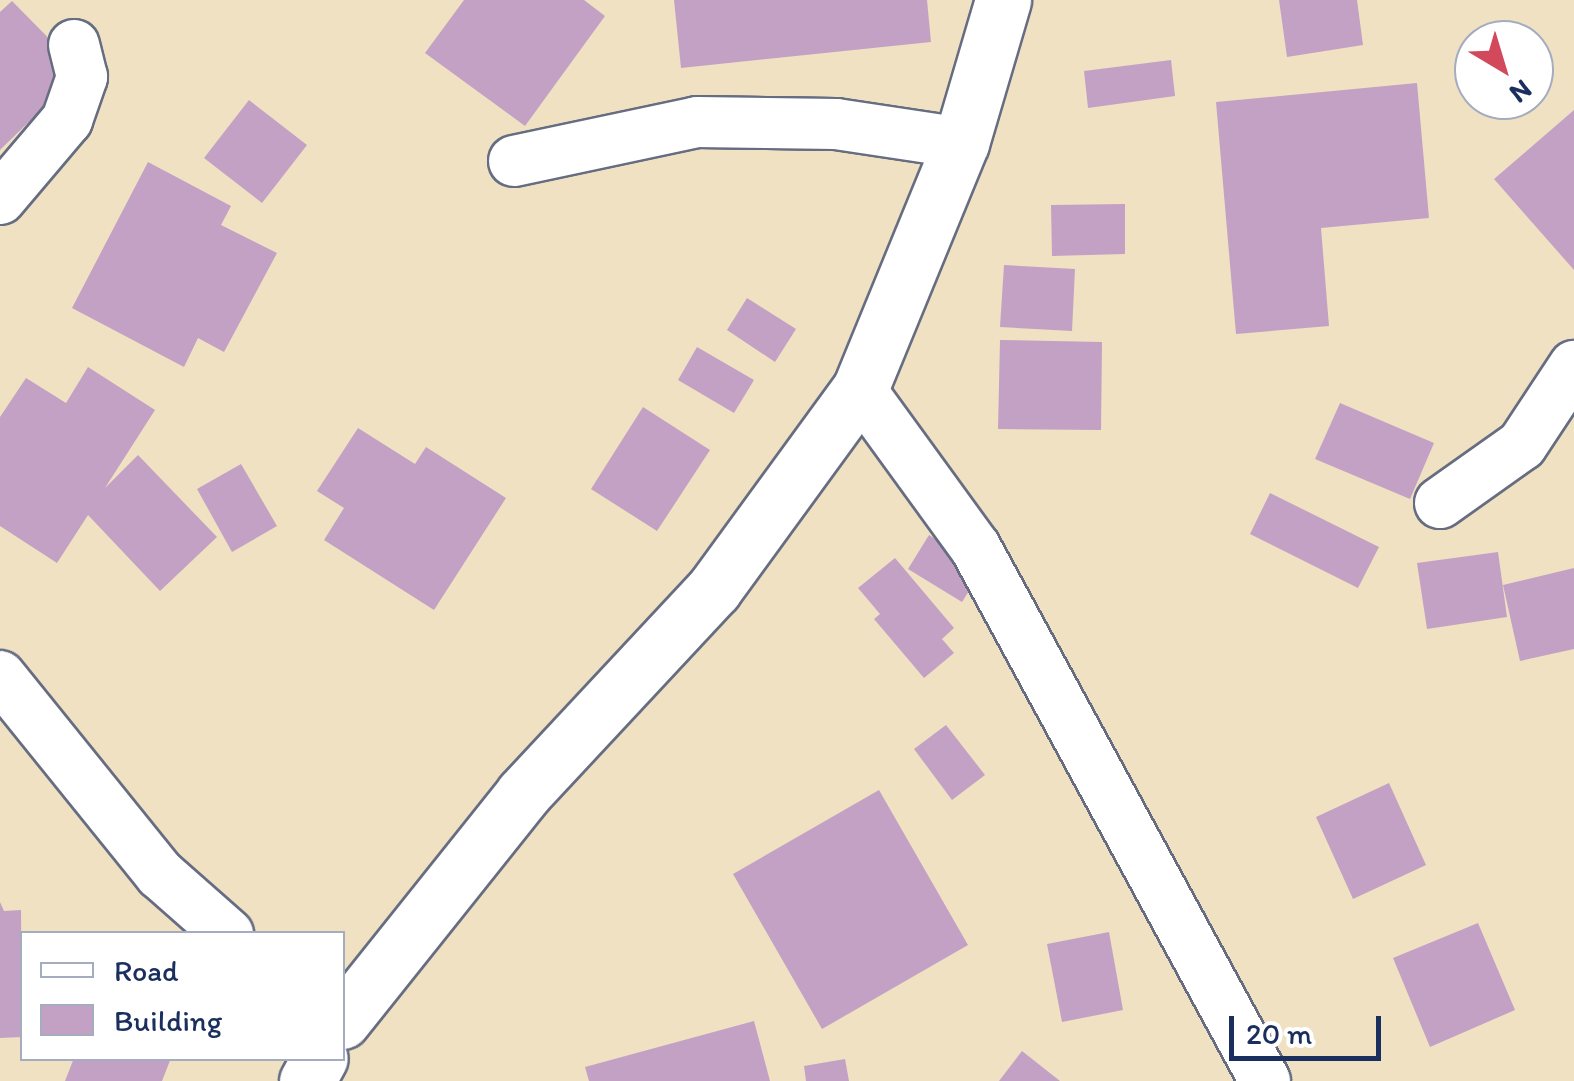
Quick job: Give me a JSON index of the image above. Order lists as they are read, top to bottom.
{
  "legend": ["Road", "Building"],
  "scale_bar": "20 m",
  "north": "bottom right"
}
